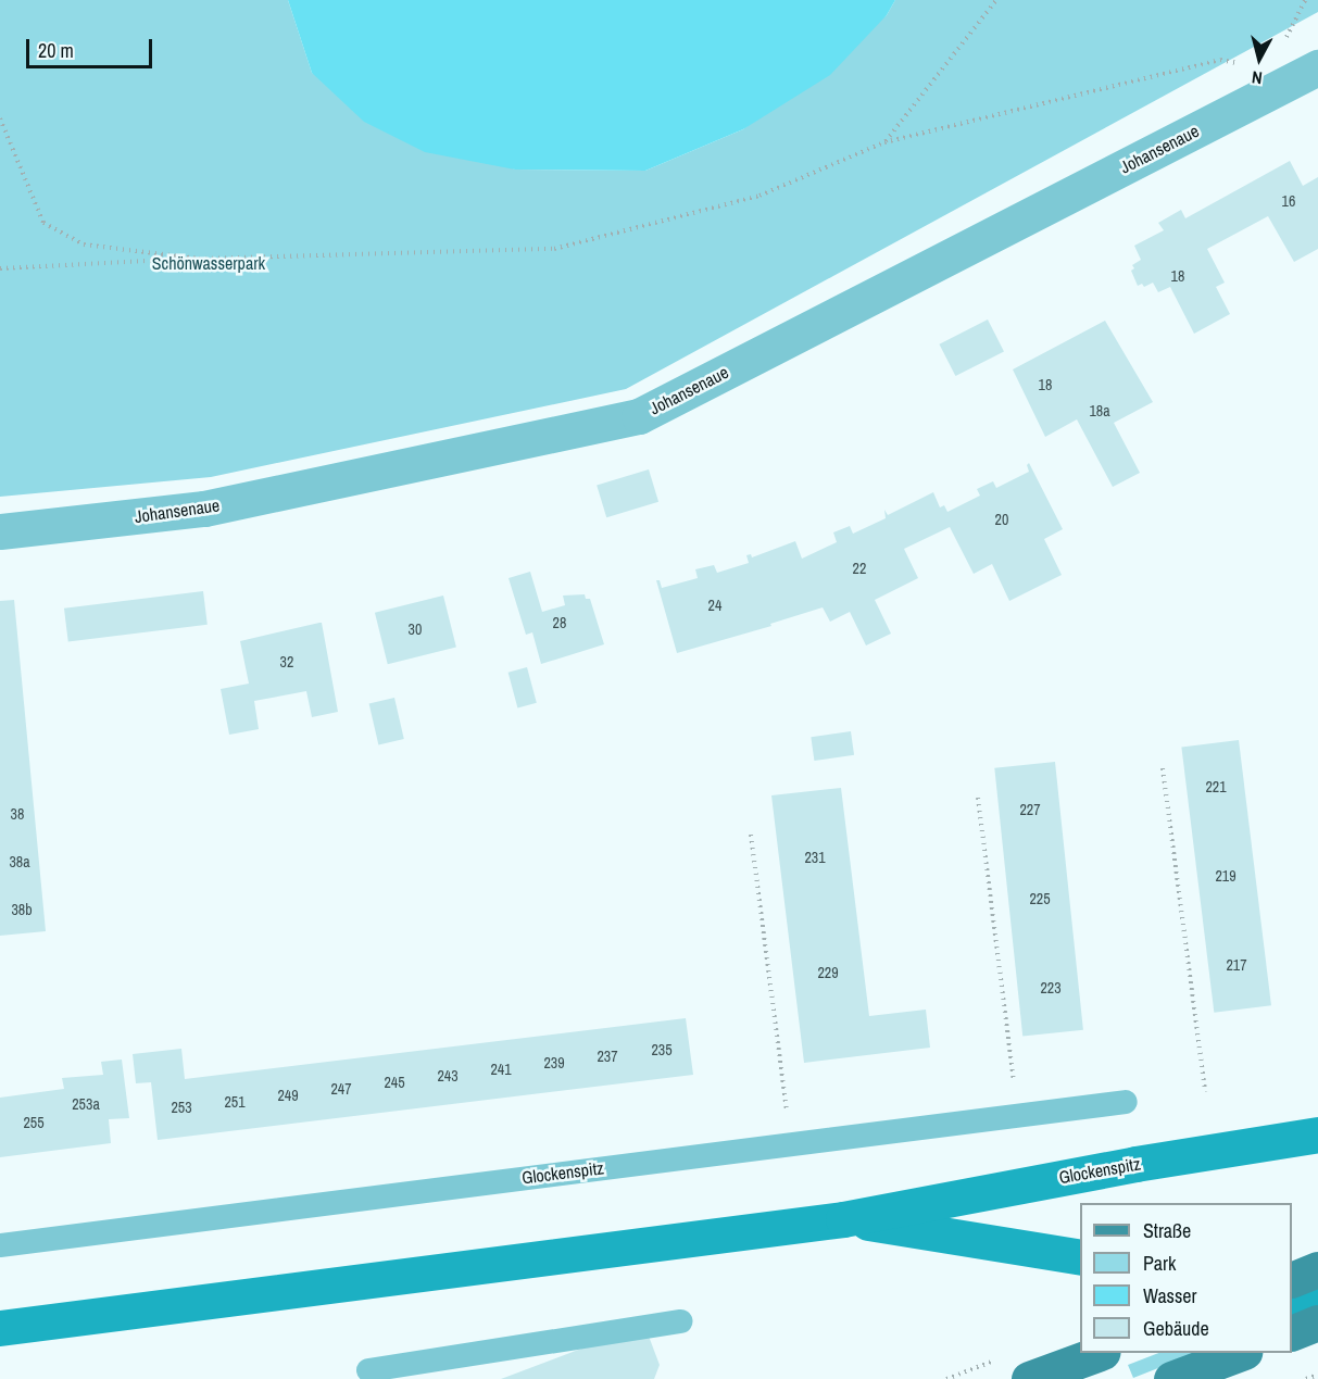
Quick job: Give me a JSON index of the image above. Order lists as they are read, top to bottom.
{
  "streets": {
    "main road": ["Glockenspitz"],
    "street": ["Johansenaue"]
  },
  "parks": ["Schönwasserpark"],
  "house_numbers": [
    "16",
    "18",
    "18",
    "18a",
    "20",
    "22",
    "24",
    "28",
    "30",
    "32",
    "221",
    "227",
    "38",
    "231",
    "38a",
    "219",
    "225",
    "38b",
    "217",
    "229",
    "223",
    "235",
    "237",
    "239",
    "241",
    "243",
    "245",
    "247",
    "249",
    "251",
    "253a",
    "253",
    "255"
  ],
  "legend": [
    "Straße",
    "Park",
    "Wasser",
    "Gebäude"
  ],
  "scale_bar": "20 m",
  "north": "bottom"
}
